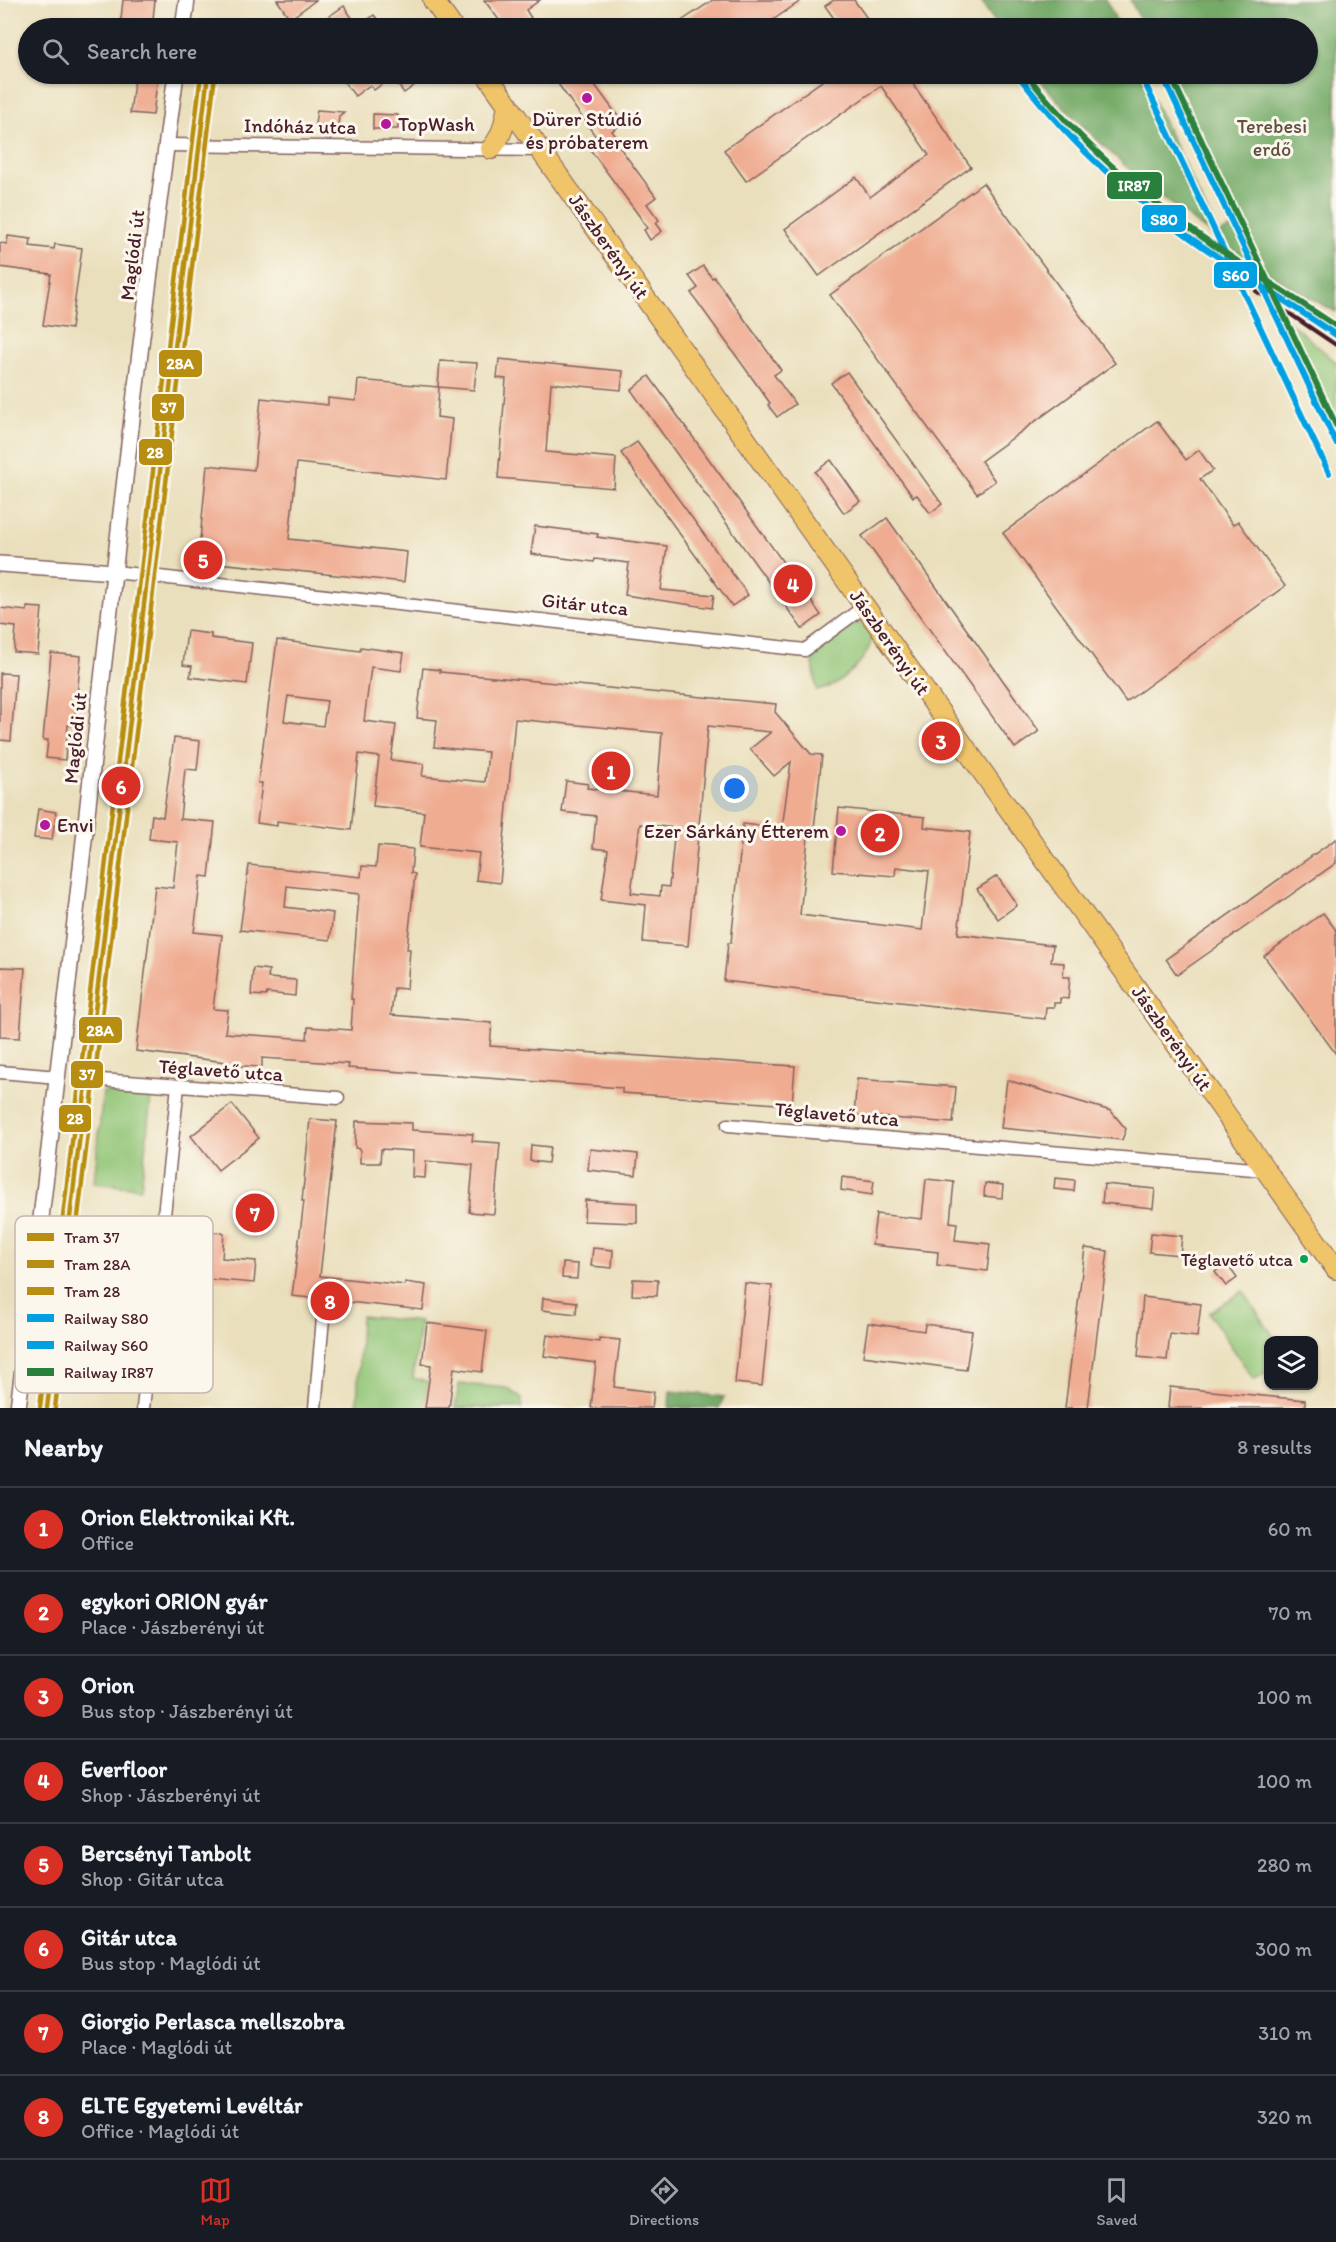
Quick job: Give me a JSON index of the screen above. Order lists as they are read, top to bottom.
{
  "streets": {
    "main road": ["Jászberényi út"],
    "street": [
      "Indóház utca",
      "Maglódi út",
      "Gitár utca",
      "Téglavető utca"
    ]
  },
  "crossings": [
    ["Indóház utca", "Jászberényi út"],
    ["Indóház utca", "Maglódi út"],
    ["Jászberényi út", "Gitár utca"],
    ["Jászberényi út", "Téglavető utca"],
    ["Maglódi út", "Gitár utca"]
  ],
  "parks": ["Terebesi erdő"],
  "places": [
    "Dürer Stúdió és próbaterem",
    "TopWash",
    "Envi",
    "Ezer Sárkány Étterem",
    "Téglavető utca"
  ],
  "lines": [
    "tram line 37",
    "tram line 28A",
    "tram line 28",
    "rail line S80",
    "rail line S60",
    "rail line IR87"
  ],
  "legend": [
    "Tram 37",
    "Tram 28A",
    "Tram 28",
    "Railway S80",
    "Railway S60",
    "Railway IR87"
  ],
  "page": {
    "search": "Search here",
    "pins": [
      "5",
      "4",
      "3",
      "1",
      "6",
      "2",
      "7",
      "8"
    ],
    "heading": ["Nearby", "8 results"],
    "list": [
      {
        "mark": "1",
        "name": "Orion Elektronikai Kft.",
        "note": "Office",
        "value": "60 m"
      },
      {
        "mark": "2",
        "name": "egykori ORION gyár",
        "note": "Place · Jászberényi út",
        "value": "70 m"
      },
      {
        "mark": "3",
        "name": "Orion",
        "note": "Bus stop · Jászberényi út",
        "value": "100 m"
      },
      {
        "mark": "4",
        "name": "Everfloor",
        "note": "Shop · Jászberényi út",
        "value": "100 m"
      },
      {
        "mark": "5",
        "name": "Bercsényi Tanbolt",
        "note": "Shop · Gitár utca",
        "value": "280 m"
      },
      {
        "mark": "6",
        "name": "Gitár utca",
        "note": "Bus stop · Maglódi út",
        "value": "300 m"
      },
      {
        "mark": "7",
        "name": "Giorgio Perlasca mellszobra",
        "note": "Place · Maglódi út",
        "value": "310 m"
      },
      {
        "mark": "8",
        "name": "ELTE Egyetemi Levéltár",
        "note": "Office · Maglódi út",
        "value": "320 m"
      }
    ],
    "nav": ["Map", "Directions", "Saved"]
  }
}
